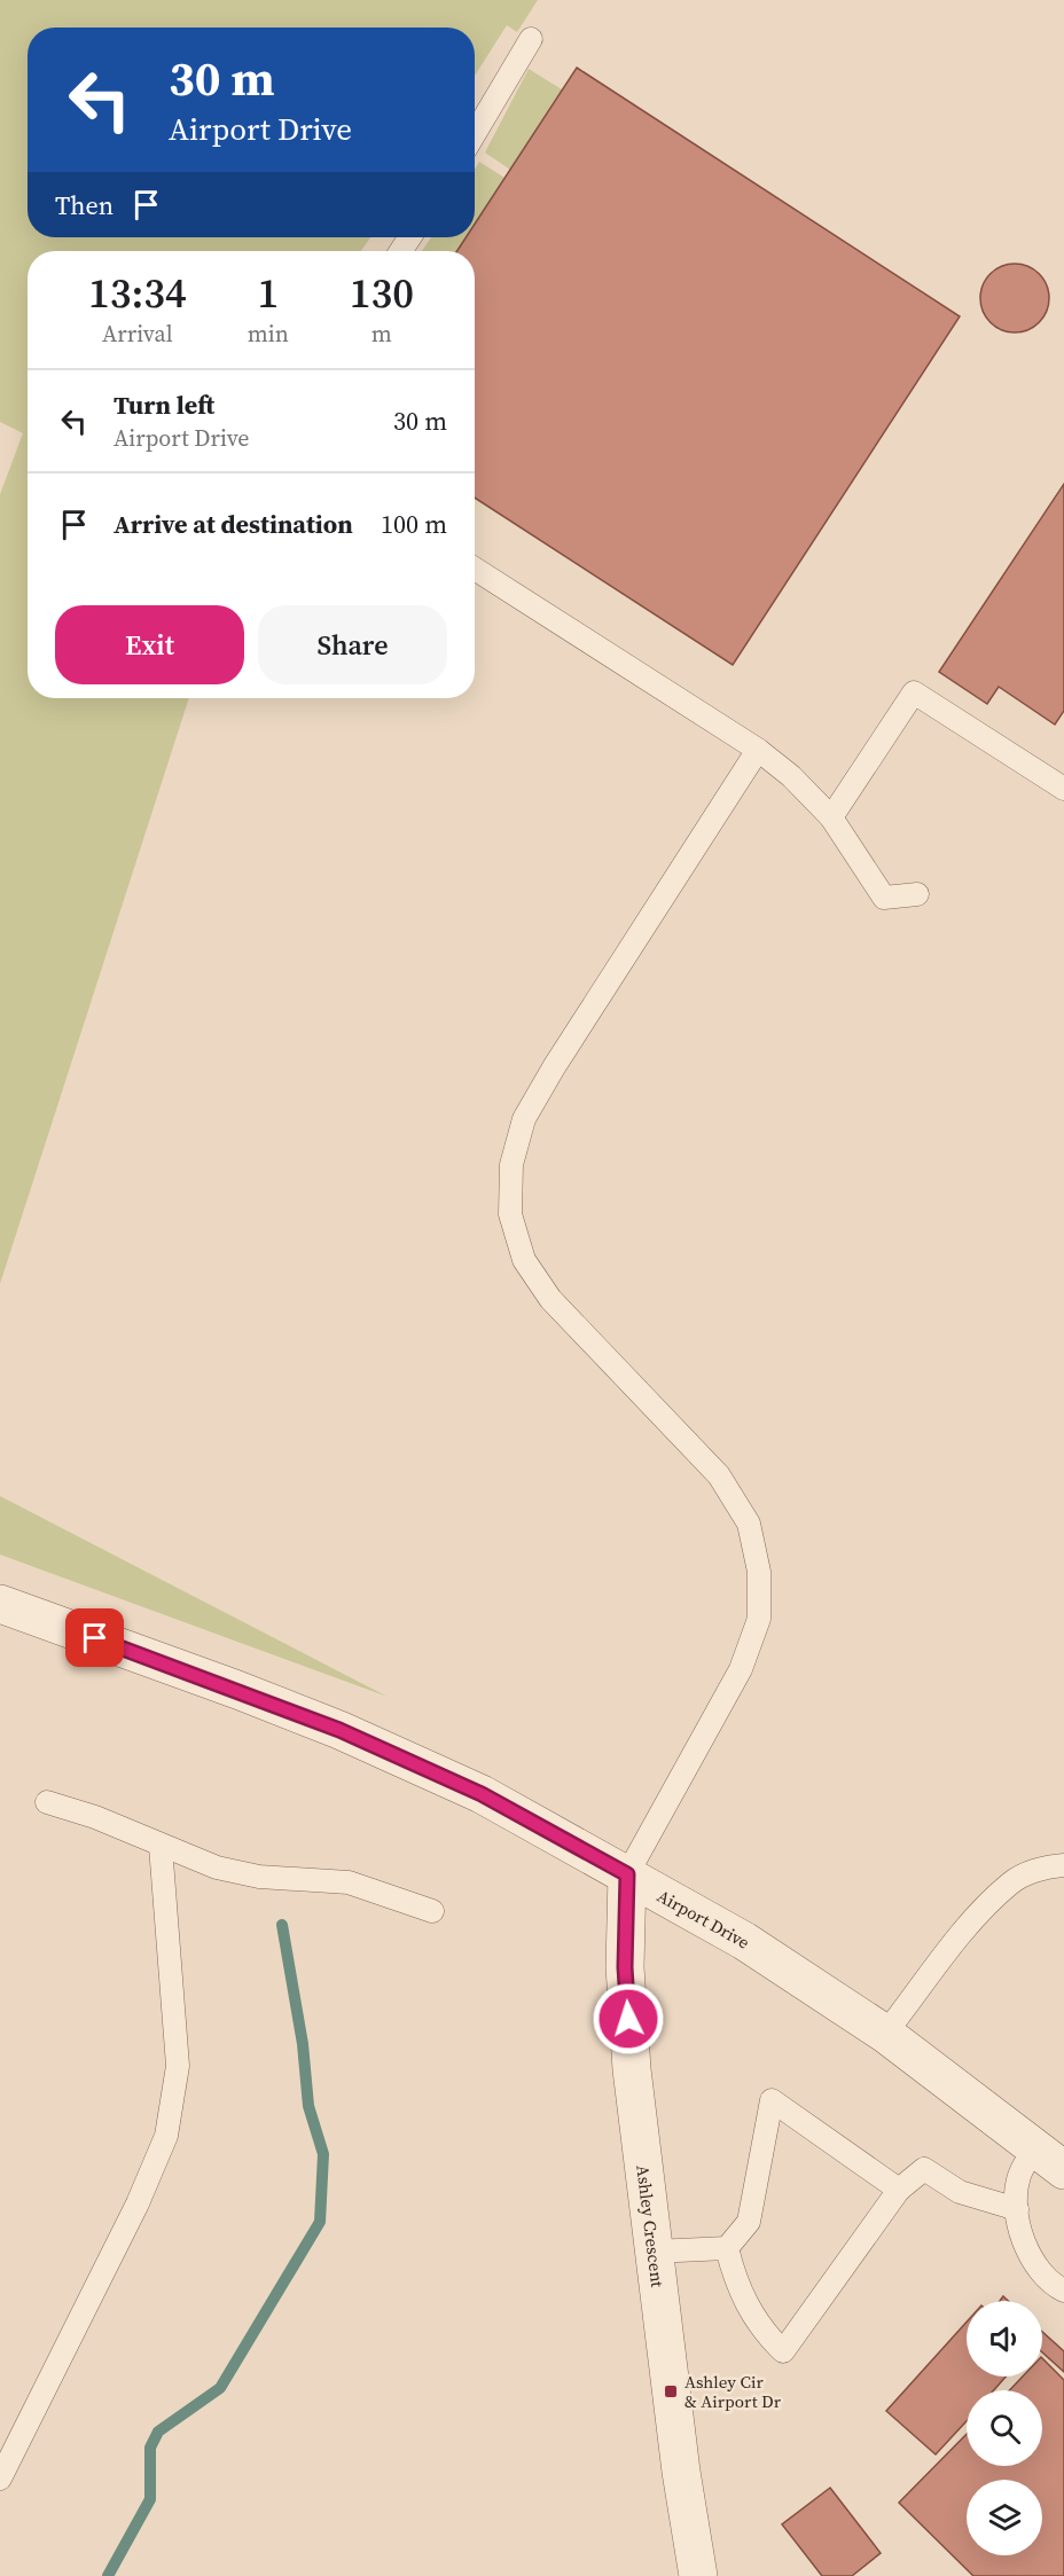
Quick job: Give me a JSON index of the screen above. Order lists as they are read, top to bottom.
{
  "streets": {
    "street": ["Airport Drive", "Ashley Crescent"]
  },
  "crossings": [
    ["Airport Drive", "Ashley Crescent"]
  ],
  "places": {
    "transit": ["Ashley Cir & Airport Dr"]
  },
  "page": {
    "turn": ["30 m", "Airport Drive"],
    "then": "Then",
    "eta": [
      "13:34",
      "Arrival",
      "1",
      "min",
      "130",
      "m"
    ],
    "list": [
      {
        "name": "Turn left",
        "note": "Airport Drive",
        "value": "30 m"
      },
      {
        "name": "Arrive at destination",
        "value": "100 m"
      }
    ],
    "buttons": ["Exit", "Share"]
  }
}
